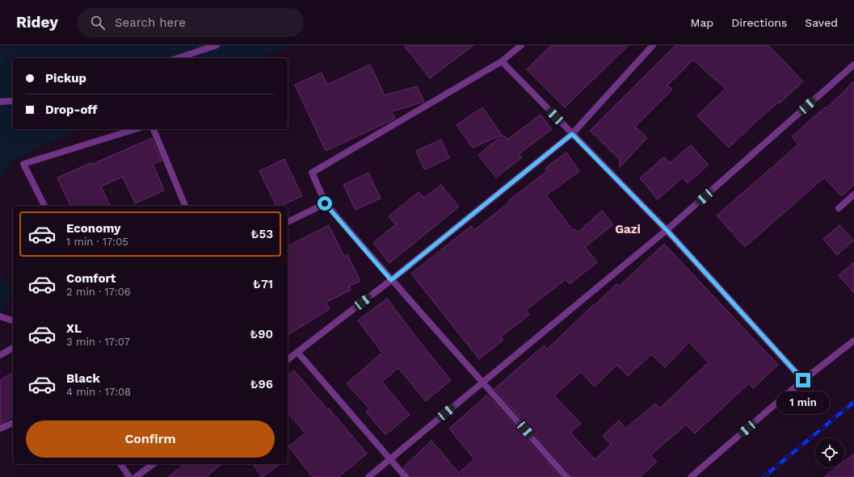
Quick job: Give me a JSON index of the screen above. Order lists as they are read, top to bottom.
{
  "districts": ["Gazi"],
  "page": {
    "header": "Ridey",
    "search": "Search here",
    "nav": ["Map", "Directions", "Saved"],
    "banner": ["Pickup", "Drop-off"],
    "list": [
      {
        "name": "Economy",
        "note": "1 min · 17:05",
        "value": "₺53"
      },
      {
        "name": "Comfort",
        "note": "2 min · 17:06",
        "value": "₺71"
      },
      {
        "name": "XL",
        "note": "3 min · 17:07",
        "value": "₺90"
      },
      {
        "name": "Black",
        "note": "4 min · 17:08",
        "value": "₺96"
      }
    ],
    "bubble": "1 min",
    "buttons": "Confirm"
  }
}
